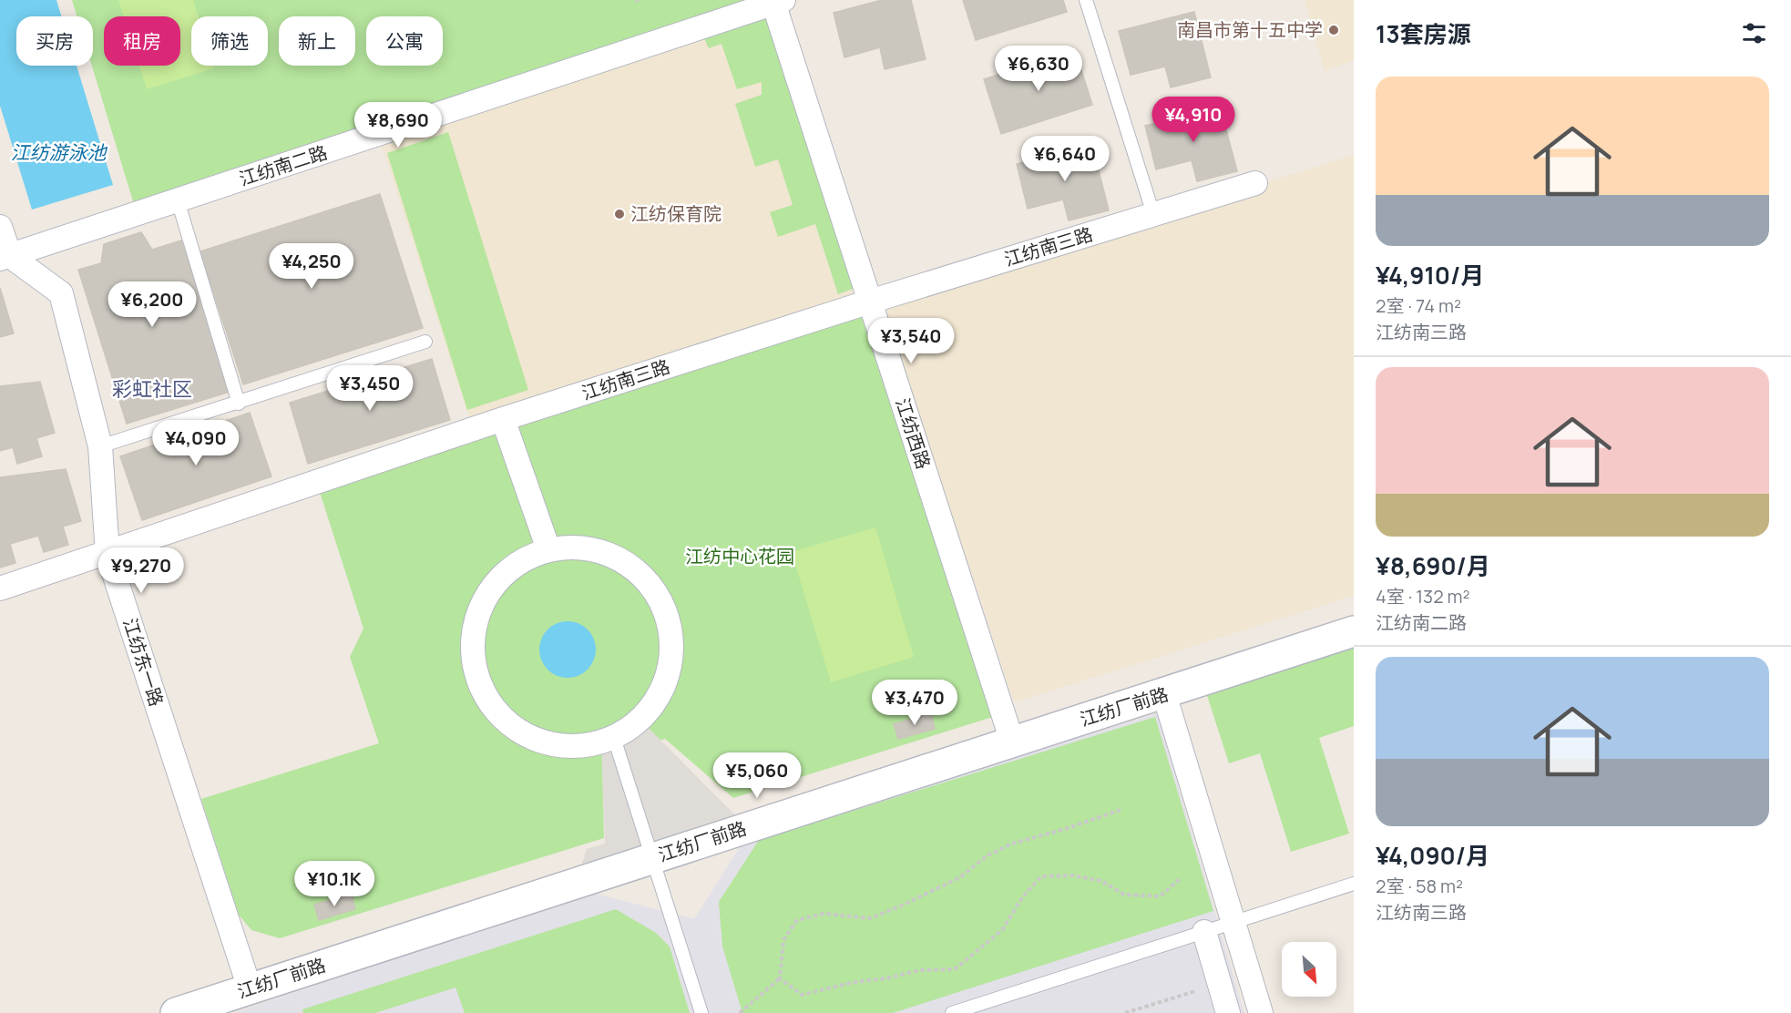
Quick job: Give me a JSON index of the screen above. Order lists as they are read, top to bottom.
{
  "streets": {
    "main road": ["江纺厂前路"],
    "street": [
      "江纺南二路",
      "江纺南三路",
      "江纺西路",
      "江纺东一路"
    ]
  },
  "crossings": [
    ["江纺南二路", "江纺西路"],
    ["江纺南二路", "江纺东一路"],
    ["江纺南三路", "江纺西路"],
    ["江纺南三路", "江纺东一路"],
    ["江纺西路", "江纺厂前路"],
    ["江纺东一路", "江纺厂前路"]
  ],
  "districts": ["彩虹社区"],
  "water": ["江纺游泳池"],
  "parks": ["江纺中心花园"],
  "places": ["南昌市第十五中学", "江纺保育院"],
  "north": "bottom right",
  "page": {
    "heading": "13套房源",
    "chip": [
      "买房",
      "租房",
      "筛选",
      "新上",
      "公寓"
    ],
    "price": [
      "¥6,630",
      "¥4,910",
      "¥8,690",
      "¥6,640",
      "¥4,250",
      "¥6,200",
      "¥3,540",
      "¥3,450",
      "¥4,090",
      "¥9,270",
      "¥3,470",
      "¥5,060",
      "¥10.1K"
    ],
    "list": [
      {
        "name": "¥4,910/月",
        "note": "2室 · 74 m² · 江纺南三路"
      },
      {
        "name": "¥8,690/月",
        "note": "4室 · 132 m² · 江纺南二路"
      },
      {
        "name": "¥4,090/月",
        "note": "2室 · 58 m² · 江纺南三路"
      }
    ]
  }
}
